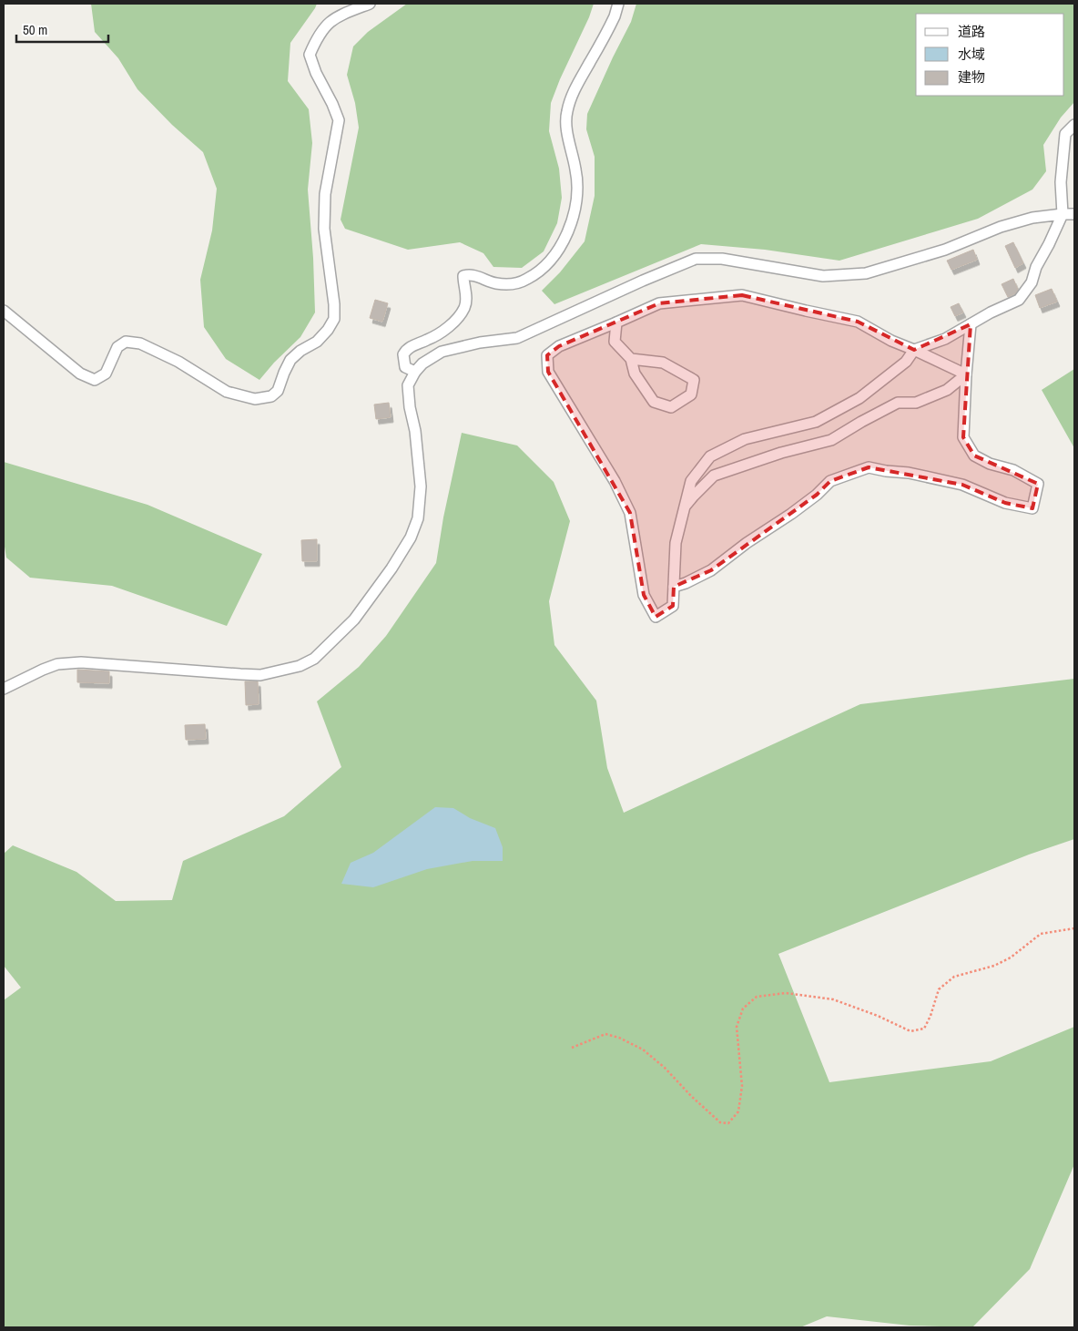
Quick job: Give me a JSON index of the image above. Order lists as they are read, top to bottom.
{
  "legend": ["道路", "水域", "建物"],
  "scale_bar": "50 m"
}
